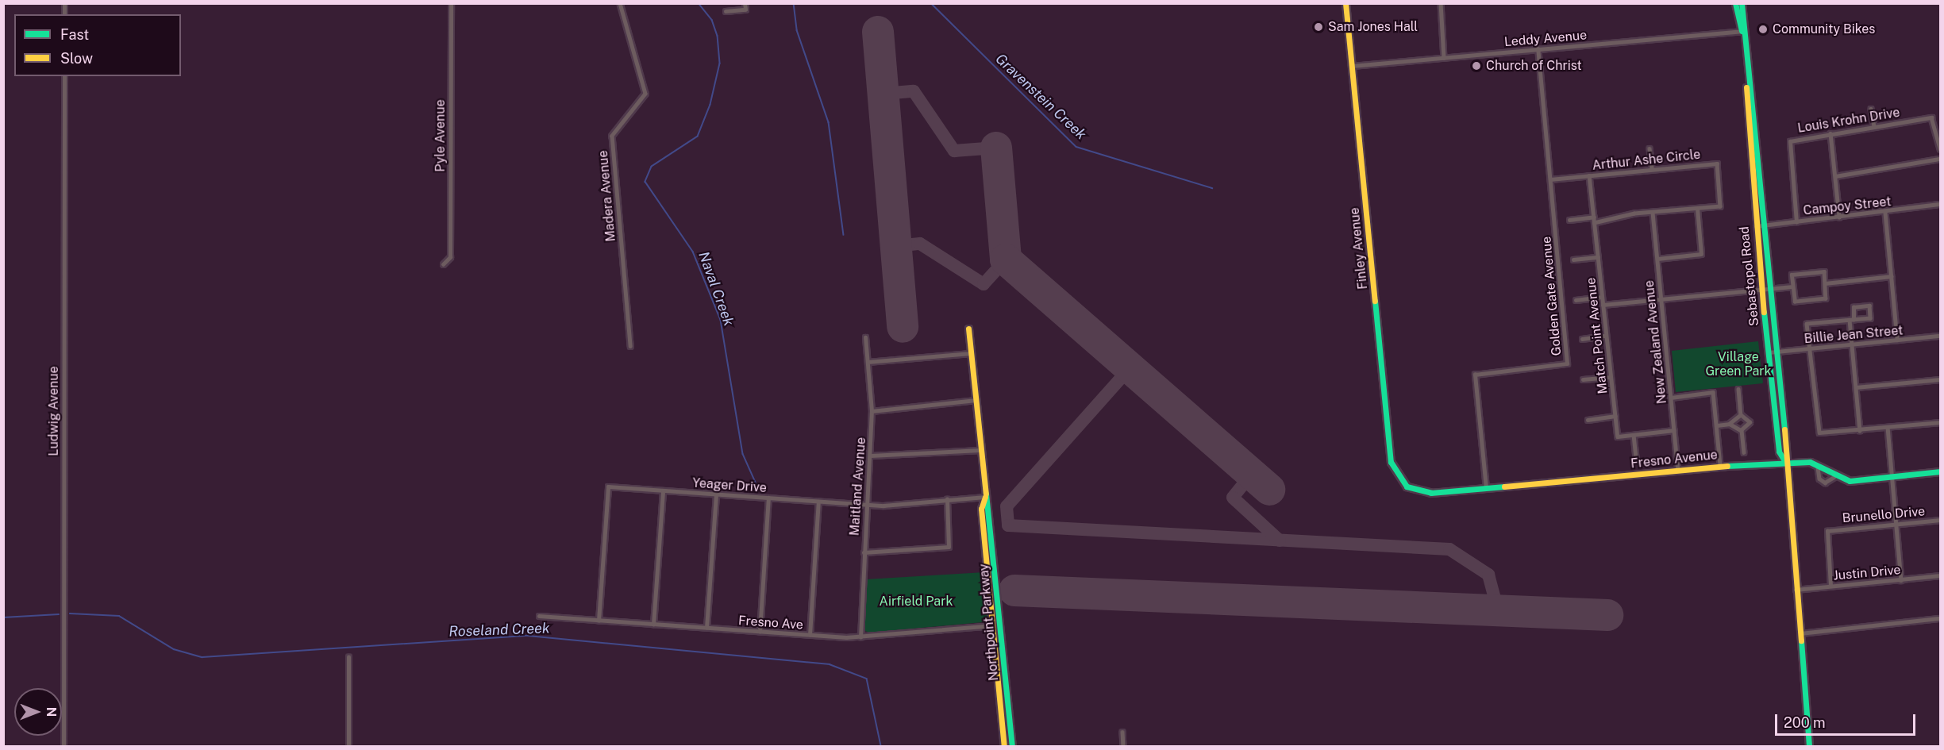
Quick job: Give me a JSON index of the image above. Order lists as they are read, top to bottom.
{
  "streets": {
    "street": [
      "Leddy Avenue",
      "Louis Krohn Drive",
      "Pyle Avenue",
      "Arthur Ashe Circle",
      "Madera Avenue",
      "Campoy Street",
      "Finley Avenue",
      "Sebastopol Road",
      "Golden Gate Avenue",
      "Billie Jean Street",
      "Match Point Avenue",
      "New Zealand Avenue",
      "Ludwig Avenue",
      "Fresno Avenue",
      "Yeager Drive",
      "Maitland Avenue",
      "Brunello Drive",
      "Justin Drive",
      "Northpoint Parkway",
      "Fresno Ave"
    ]
  },
  "crossings": [
    ["Leddy Avenue", "Finley Avenue"],
    ["Leddy Avenue", "Sebastopol Road"],
    ["Leddy Avenue", "Golden Gate Avenue"],
    ["Louis Krohn Drive", "Campoy Street"],
    ["Arthur Ashe Circle", "Golden Gate Avenue"],
    ["Arthur Ashe Circle", "Match Point Avenue"],
    ["Arthur Ashe Circle", "New Zealand Avenue"],
    ["Campoy Street", "Sebastopol Road"],
    ["Finley Avenue", "Fresno Avenue"],
    ["Sebastopol Road", "Billie Jean Street"],
    ["Sebastopol Road", "Fresno Avenue"],
    ["Sebastopol Road", "Justin Drive"],
    ["Golden Gate Avenue", "Fresno Avenue"],
    ["Match Point Avenue", "New Zealand Avenue"],
    ["New Zealand Avenue", "Fresno Avenue"],
    ["Yeager Drive", "Maitland Avenue"],
    ["Yeager Drive", "Northpoint Parkway"],
    ["Yeager Drive", "Fresno Ave"],
    ["Maitland Avenue", "Fresno Ave"],
    ["Brunello Drive", "Justin Drive"],
    ["Northpoint Parkway", "Fresno Ave"]
  ],
  "water": ["Gravenstein Creek", "Naval Creek", "Roseland Creek"],
  "parks": ["Village Green Park", "Airfield Park"],
  "places": ["Sam Jones Hall", "Community Bikes", "Church of Christ"],
  "legend": ["Fast", "Slow"],
  "scale_bar": "200 m",
  "north": "right"
}
